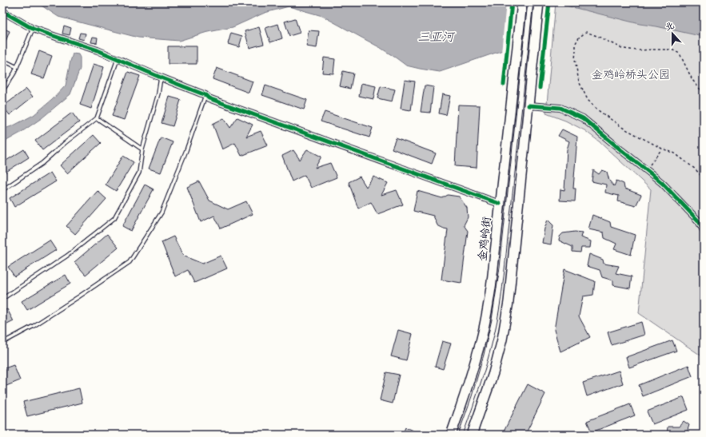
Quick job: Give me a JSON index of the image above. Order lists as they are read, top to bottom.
{
  "streets": {
    "main road": ["金鸡岭街"]
  },
  "water": ["三亚河"],
  "parks": ["金鸡岭桥头公园"],
  "north": "top"
}
